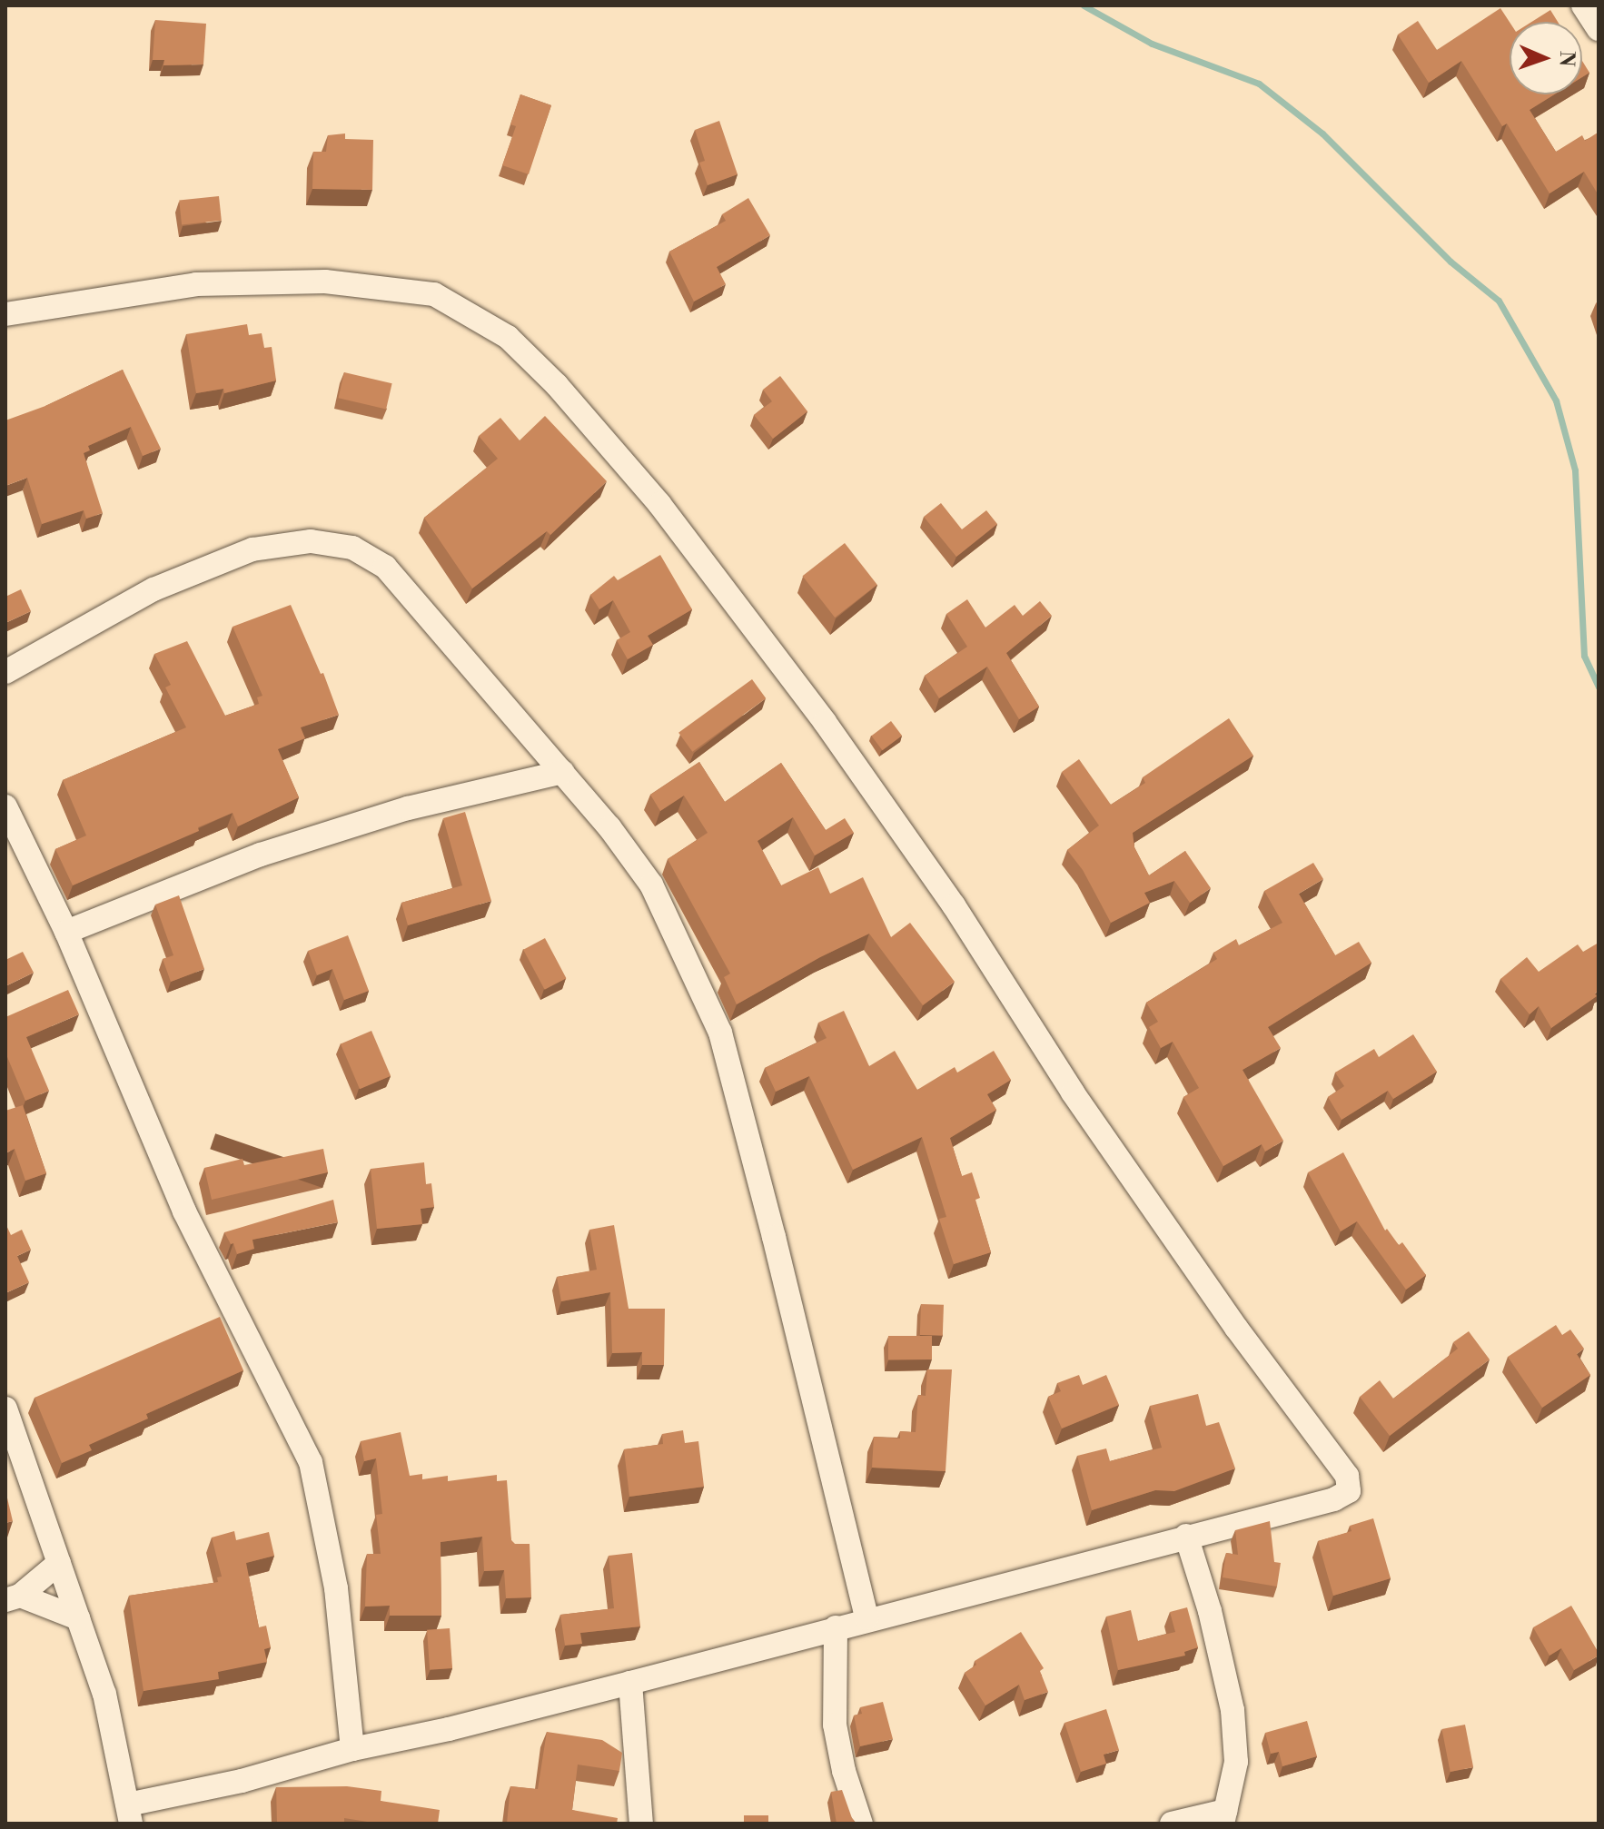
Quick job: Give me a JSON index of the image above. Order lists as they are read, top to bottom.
{
  "north": "right"
}
